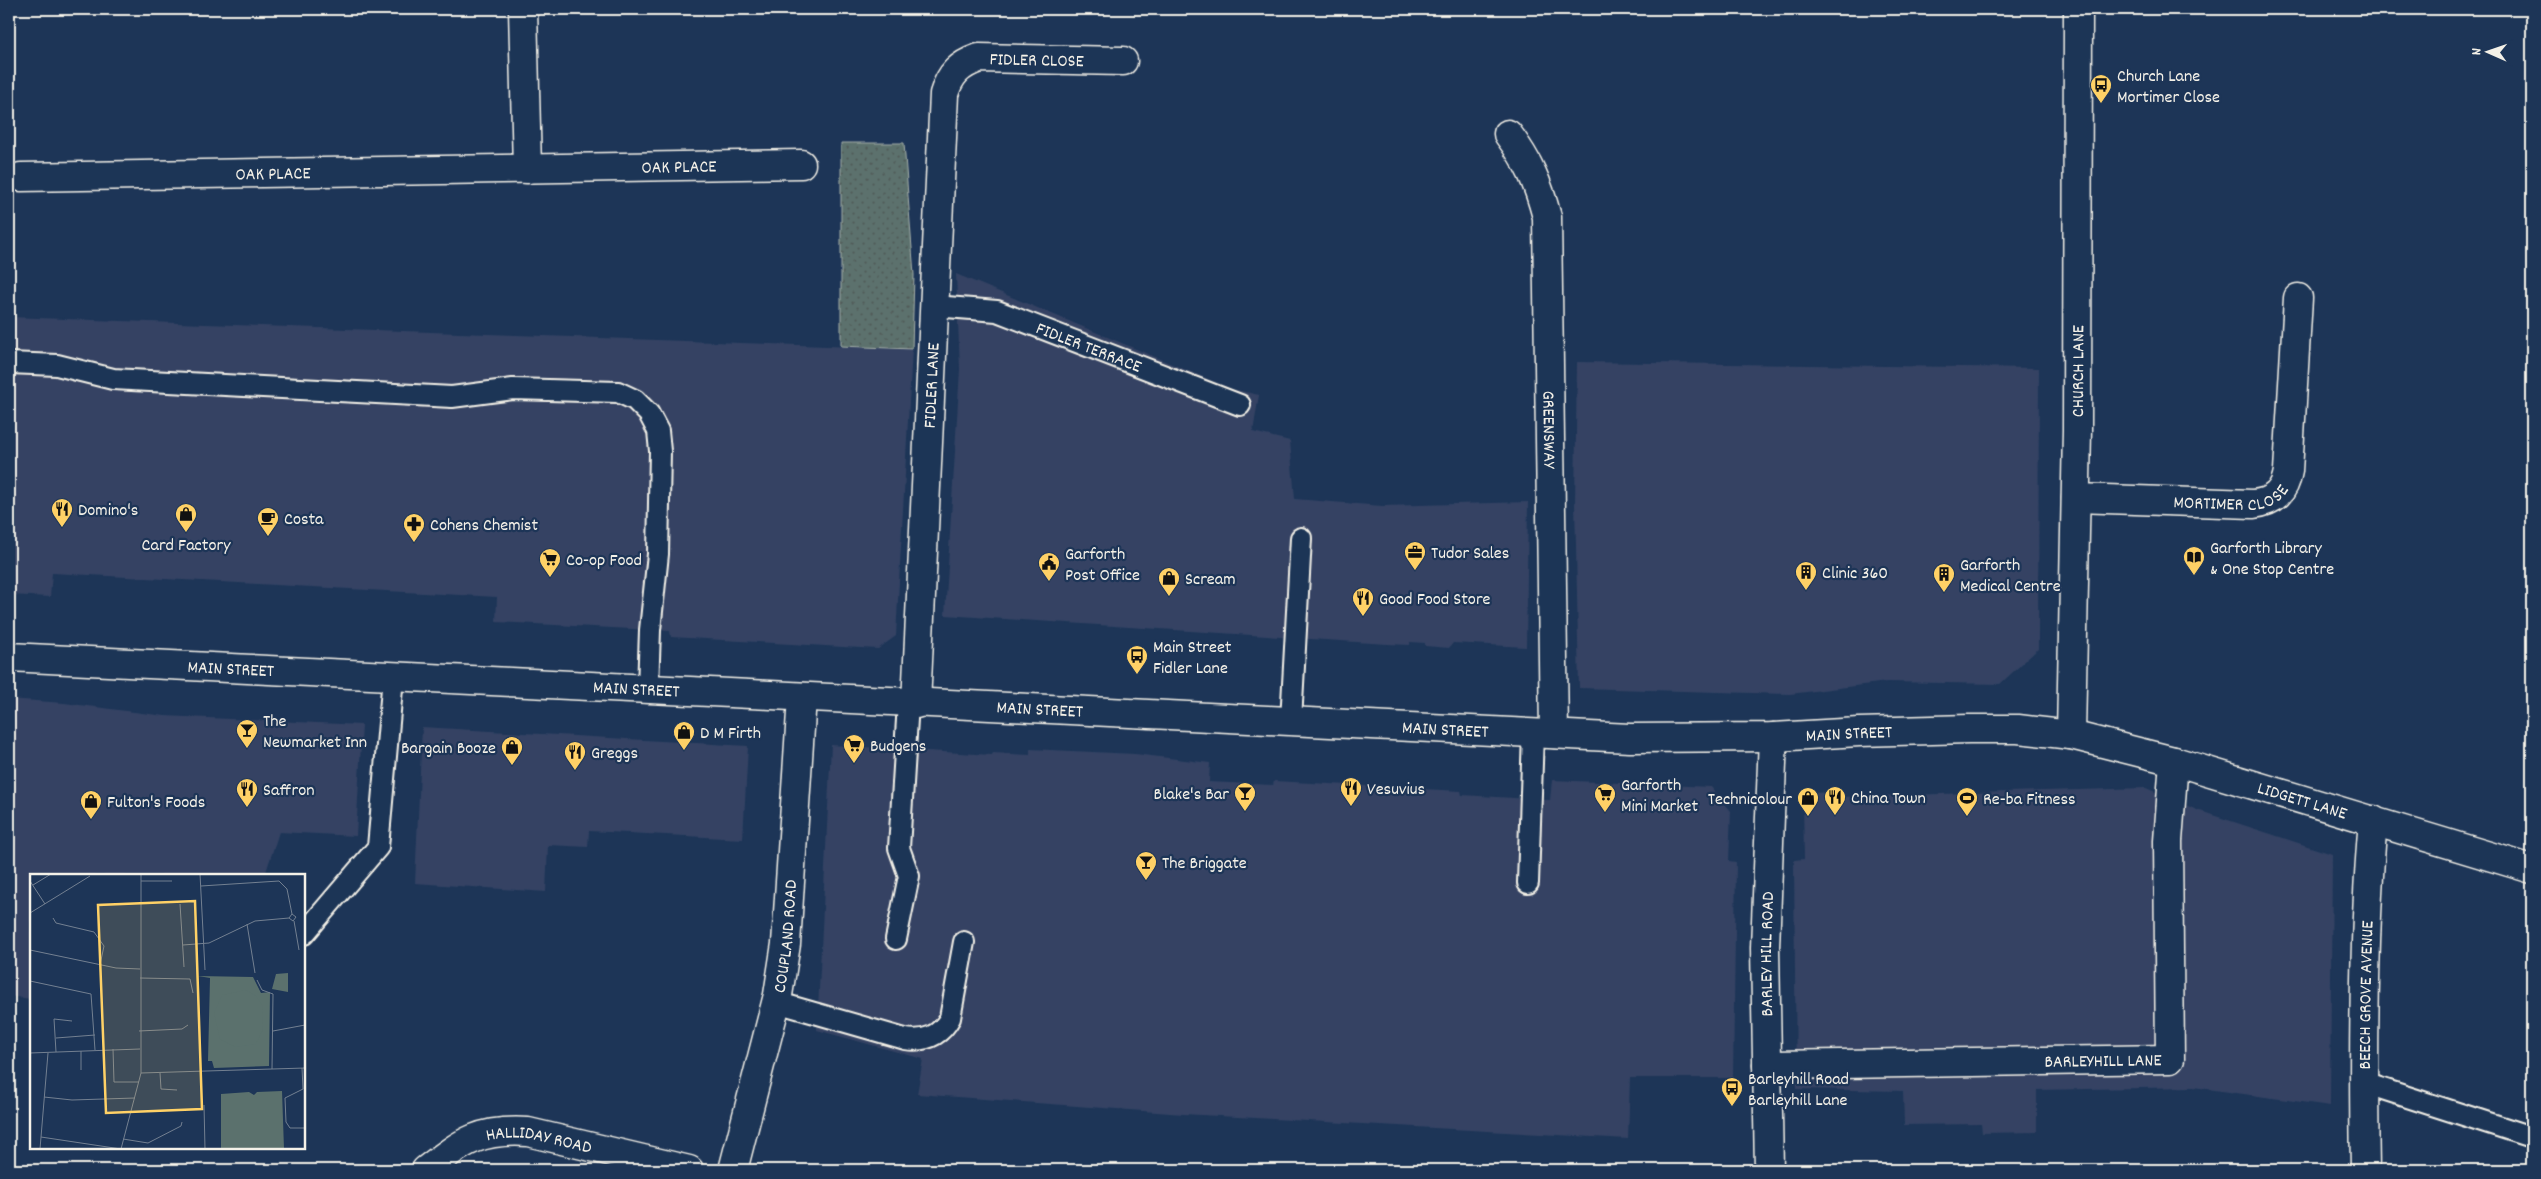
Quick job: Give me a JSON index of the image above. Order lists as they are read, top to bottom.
{
  "streets": {
    "street": [
      "FIDLER CLOSE",
      "OAK PLACE",
      "CHURCH LANE",
      "FIDLER LANE",
      "GREENSWAY",
      "MORTIMER CLOSE",
      "MAIN STREET",
      "LIDGETT LANE",
      "COUPLAND ROAD",
      "BARLEY HILL ROAD",
      "BEECH GROVE AVENUE",
      "BARLEYHILL LANE",
      "HALLIDAY ROAD"
    ],
    "lane": ["FIDLER TERRACE"]
  },
  "crossings": [
    ["FIDLER CLOSE", "FIDLER LANE"],
    ["FIDLER TERRACE", "FIDLER LANE"],
    ["CHURCH LANE", "MORTIMER CLOSE"],
    ["CHURCH LANE", "MAIN STREET"],
    ["CHURCH LANE", "LIDGETT LANE"],
    ["FIDLER LANE", "MAIN STREET"],
    ["GREENSWAY", "MAIN STREET"],
    ["MAIN STREET", "LIDGETT LANE"],
    ["MAIN STREET", "COUPLAND ROAD"],
    ["MAIN STREET", "BARLEY HILL ROAD"],
    ["LIDGETT LANE", "BEECH GROVE AVENUE"],
    ["LIDGETT LANE", "BARLEYHILL LANE"],
    ["BARLEY HILL ROAD", "BARLEYHILL LANE"]
  ],
  "places": {
    "bus stop": ["Church Lane Mortimer Close", "Main Street Fidler Lane", "Barleyhill Road Barleyhill Lane"],
    "restaurant": [
      "Domino's",
      "Good Food Store",
      "Greggs",
      "Vesuvius",
      "Saffron",
      "China Town"
    ],
    "shop": [
      "Card Factory",
      "Scream",
      "D M Firth",
      "Bargain Booze",
      "Technicolour",
      "Fulton's Foods"
    ],
    "cafe": ["Costa"],
    "pharmacy": ["Cohens Chemist"],
    "office": ["Tudor Sales"],
    "library": ["Garforth Library & One Stop Centre"],
    "supermarket": ["Co-op Food", "Budgens", "Garforth Mini Market"],
    "public building": ["Garforth Post Office"],
    "building": ["Clinic 360", "Garforth Medical Centre"],
    "bar": ["The Newmarket Inn", "Blake's Bar", "The Briggate"],
    "sports": ["Re-ba Fitness"]
  },
  "north": "left"
}
